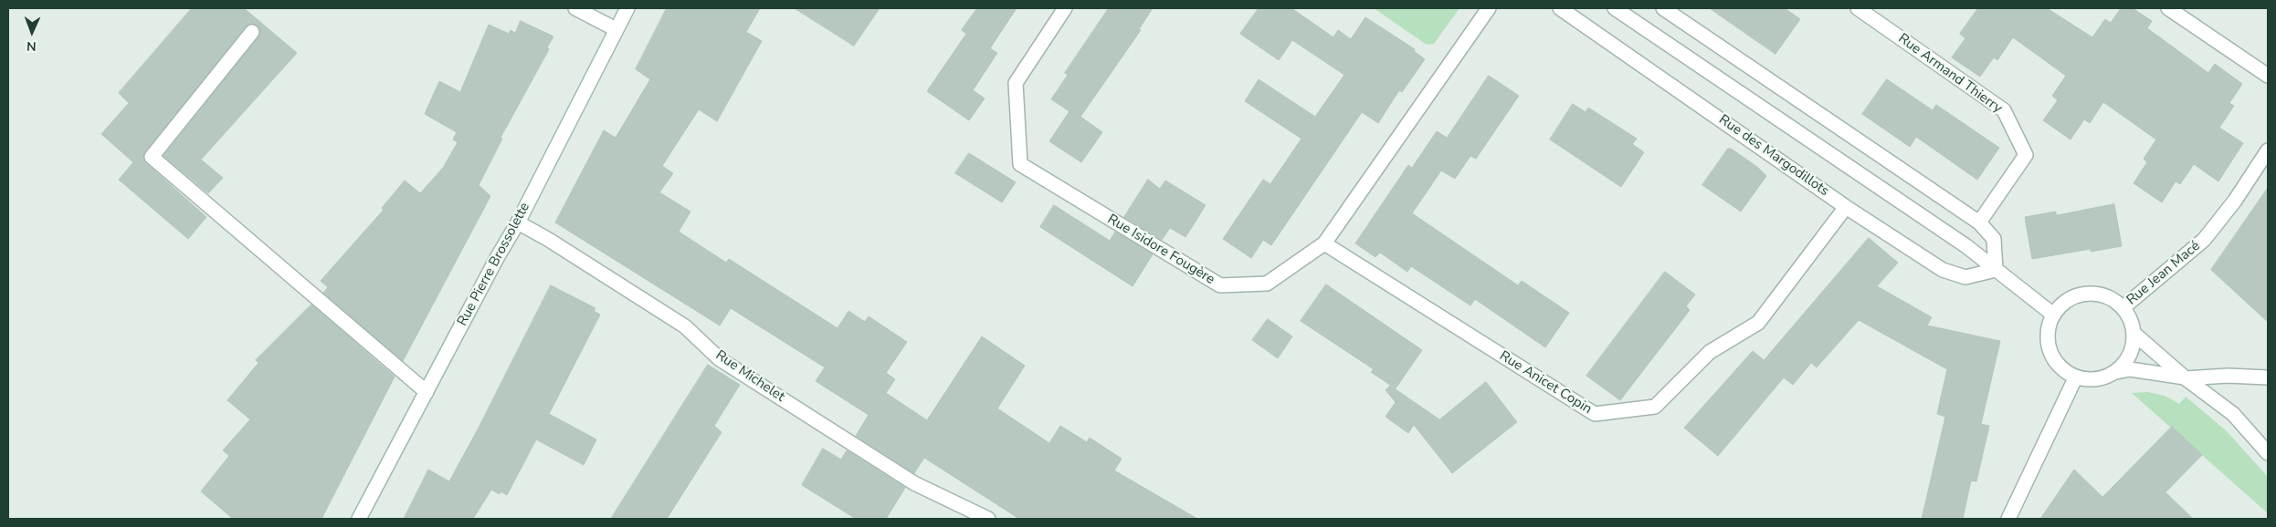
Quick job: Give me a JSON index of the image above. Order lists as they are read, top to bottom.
{
  "streets": {
    "street": [
      "Rue Armand Thierry",
      "Rue des Margodillots",
      "Rue Isidore Fougère",
      "Rue Pierre Brossolette",
      "Rue Jean Macé",
      "Rue Michelet",
      "Rue Anicet Copin"
    ]
  },
  "crossings": [
    ["Rue des Margodillots", "Rue Anicet Copin"],
    ["Rue Isidore Fougère", "Rue Anicet Copin"],
    ["Rue Pierre Brossolette", "Rue Michelet"]
  ],
  "north": "bottom"
}
